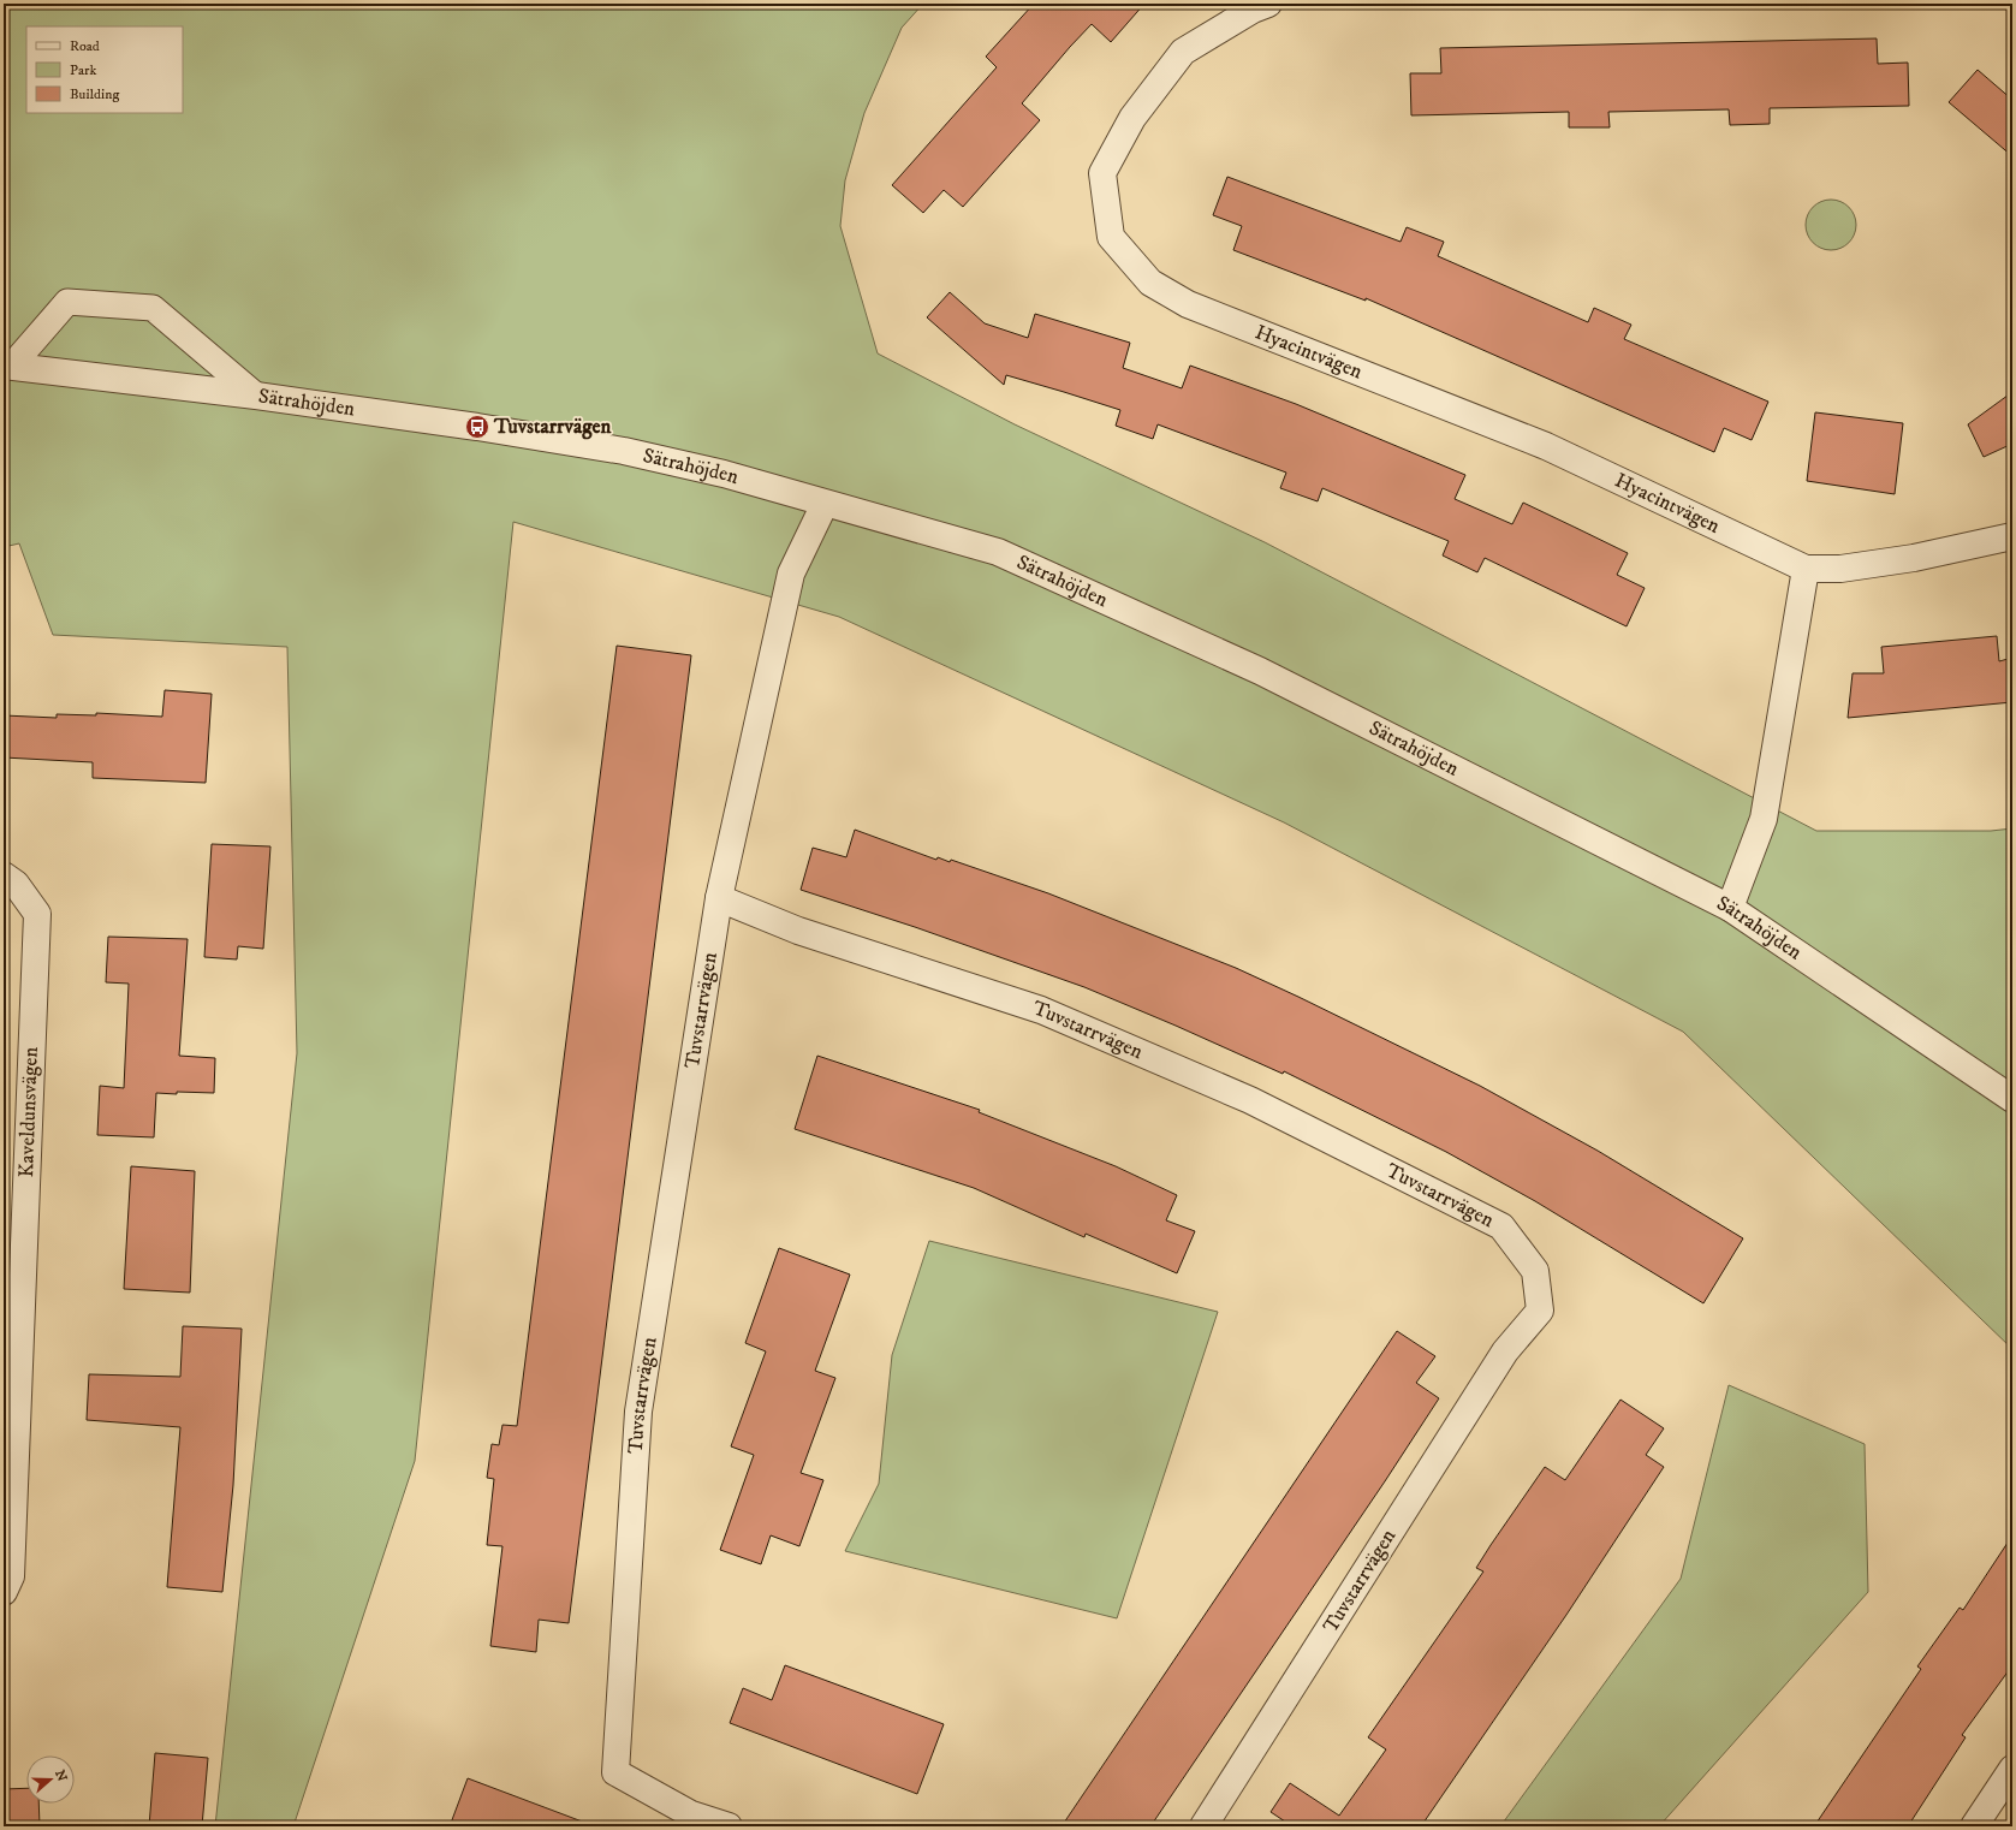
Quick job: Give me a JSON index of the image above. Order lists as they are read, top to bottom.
{
  "streets": {
    "street": [
      "Hyacintvägen",
      "Sätrahöjden",
      "Tuvstarrvägen",
      "Kaveldunsvägen"
    ]
  },
  "crossings": [
    ["Sätrahöjden", "Tuvstarrvägen"]
  ],
  "places": {
    "bus stop": ["Tuvstarrvägen"]
  },
  "legend": ["Road", "Park", "Building"],
  "north": "right"
}
